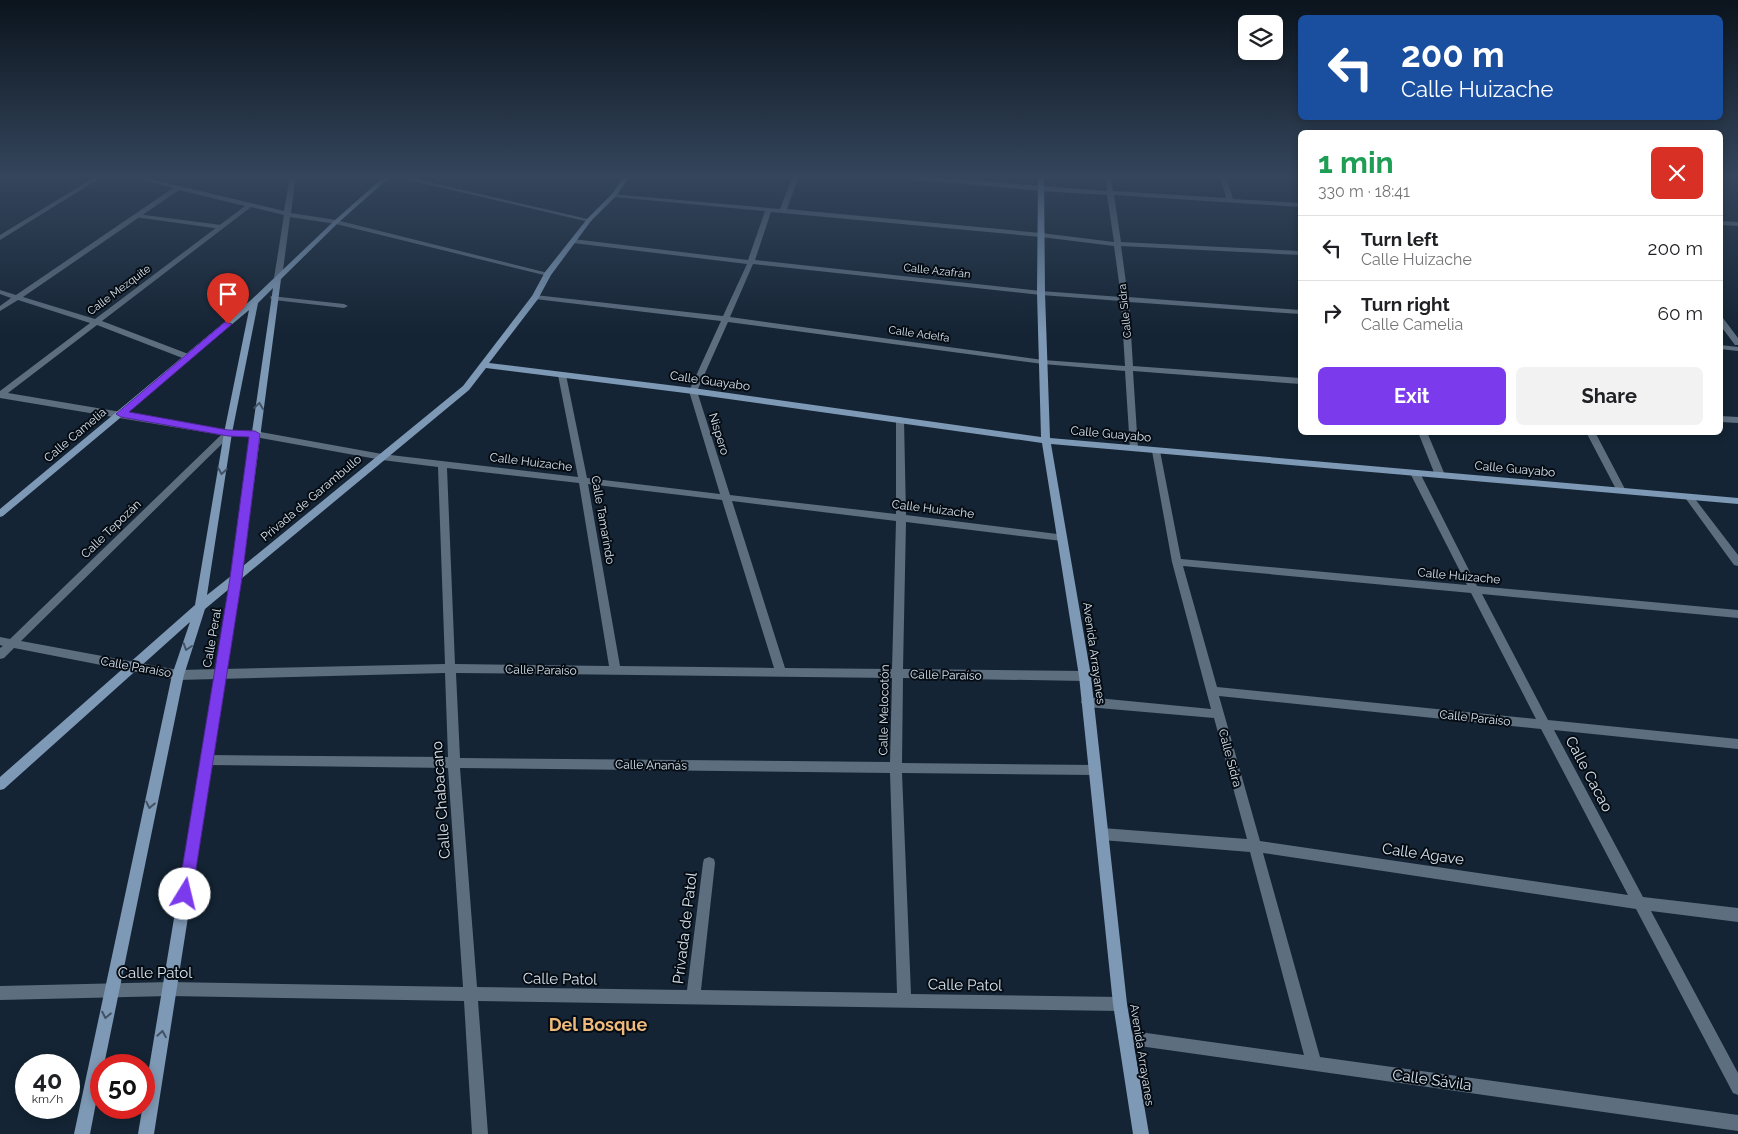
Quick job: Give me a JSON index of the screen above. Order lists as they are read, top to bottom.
{
  "streets": {
    "main road": [
      "Calle Guayabo",
      "Calle Camelia",
      "Privada de Garambullo",
      "Calle Peral",
      "Avenida Arrayanes"
    ],
    "street": [
      "Calle Azafrán",
      "Calle Mezquite",
      "Calle Sidra",
      "Calle Adelfa",
      "Nispero",
      "Calle Huizache",
      "Calle Tamarindo",
      "Calle Tepozán",
      "Calle Paraíso",
      "Calle Melocotón",
      "Calle Ananás",
      "Calle Cacao",
      "Calle Chabacano",
      "Calle Agave",
      "Privada de Patol",
      "Calle Patol",
      "Calle Sávila"
    ]
  },
  "crossings": [
    ["Calle Azafrán", "Calle Sidra"],
    ["Calle Azafrán", "Privada de Garambullo"],
    ["Calle Azafrán", "Avenida Arrayanes"],
    ["Calle Mezquite", "Calle Huizache"],
    ["Calle Sidra", "Calle Adelfa"],
    ["Calle Sidra", "Calle Guayabo"],
    ["Calle Sidra", "Calle Huizache"],
    ["Calle Sidra", "Calle Paraíso"],
    ["Calle Sidra", "Calle Agave"],
    ["Calle Sidra", "Calle Sávila"],
    ["Calle Adelfa", "Privada de Garambullo"],
    ["Calle Adelfa", "Avenida Arrayanes"],
    ["Calle Guayabo", "Nispero"],
    ["Calle Guayabo", "Privada de Garambullo"],
    ["Calle Guayabo", "Calle Tamarindo"],
    ["Calle Guayabo", "Avenida Arrayanes"],
    ["Calle Guayabo", "Calle Melocotón"],
    ["Calle Guayabo", "Calle Cacao"],
    ["Nispero", "Calle Huizache"],
    ["Nispero", "Calle Paraíso"],
    ["Calle Camelia", "Calle Huizache"],
    ["Calle Camelia", "Calle Peral"],
    ["Calle Huizache", "Privada de Garambullo"],
    ["Calle Huizache", "Calle Tamarindo"],
    ["Calle Huizache", "Calle Tepozán"],
    ["Calle Huizache", "Calle Peral"],
    ["Calle Huizache", "Avenida Arrayanes"],
    ["Calle Huizache", "Calle Melocotón"],
    ["Calle Huizache", "Calle Cacao"],
    ["Calle Huizache", "Calle Chabacano"],
    ["Privada de Garambullo", "Calle Peral"],
    ["Privada de Garambullo", "Calle Paraíso"],
    ["Calle Tamarindo", "Calle Paraíso"],
    ["Calle Tepozán", "Calle Peral"],
    ["Calle Tepozán", "Calle Paraíso"],
    ["Calle Peral", "Calle Paraíso"],
    ["Calle Peral", "Calle Ananás"],
    ["Calle Peral", "Calle Patol"],
    ["Avenida Arrayanes", "Calle Paraíso"],
    ["Avenida Arrayanes", "Calle Ananás"],
    ["Avenida Arrayanes", "Calle Agave"],
    ["Avenida Arrayanes", "Calle Patol"],
    ["Avenida Arrayanes", "Calle Sávila"],
    ["Calle Paraíso", "Calle Melocotón"],
    ["Calle Paraíso", "Calle Cacao"],
    ["Calle Paraíso", "Calle Chabacano"],
    ["Calle Melocotón", "Calle Ananás"],
    ["Calle Melocotón", "Calle Patol"],
    ["Calle Ananás", "Calle Chabacano"],
    ["Calle Cacao", "Calle Agave"],
    ["Calle Chabacano", "Calle Patol"],
    ["Privada de Patol", "Calle Patol"]
  ],
  "districts": ["Del Bosque"],
  "page": {
    "turn": ["200 m", "Calle Huizache"],
    "heading": ["1 min", "330 m · 18:41"],
    "list": [
      {
        "name": "Turn left",
        "note": "Calle Huizache",
        "value": "200 m"
      },
      {
        "name": "Turn right",
        "note": "Calle Camelia",
        "value": "60 m"
      }
    ],
    "buttons": ["Exit", "Share"],
    "speed": "40 km/h",
    "limit": "50"
  }
}
